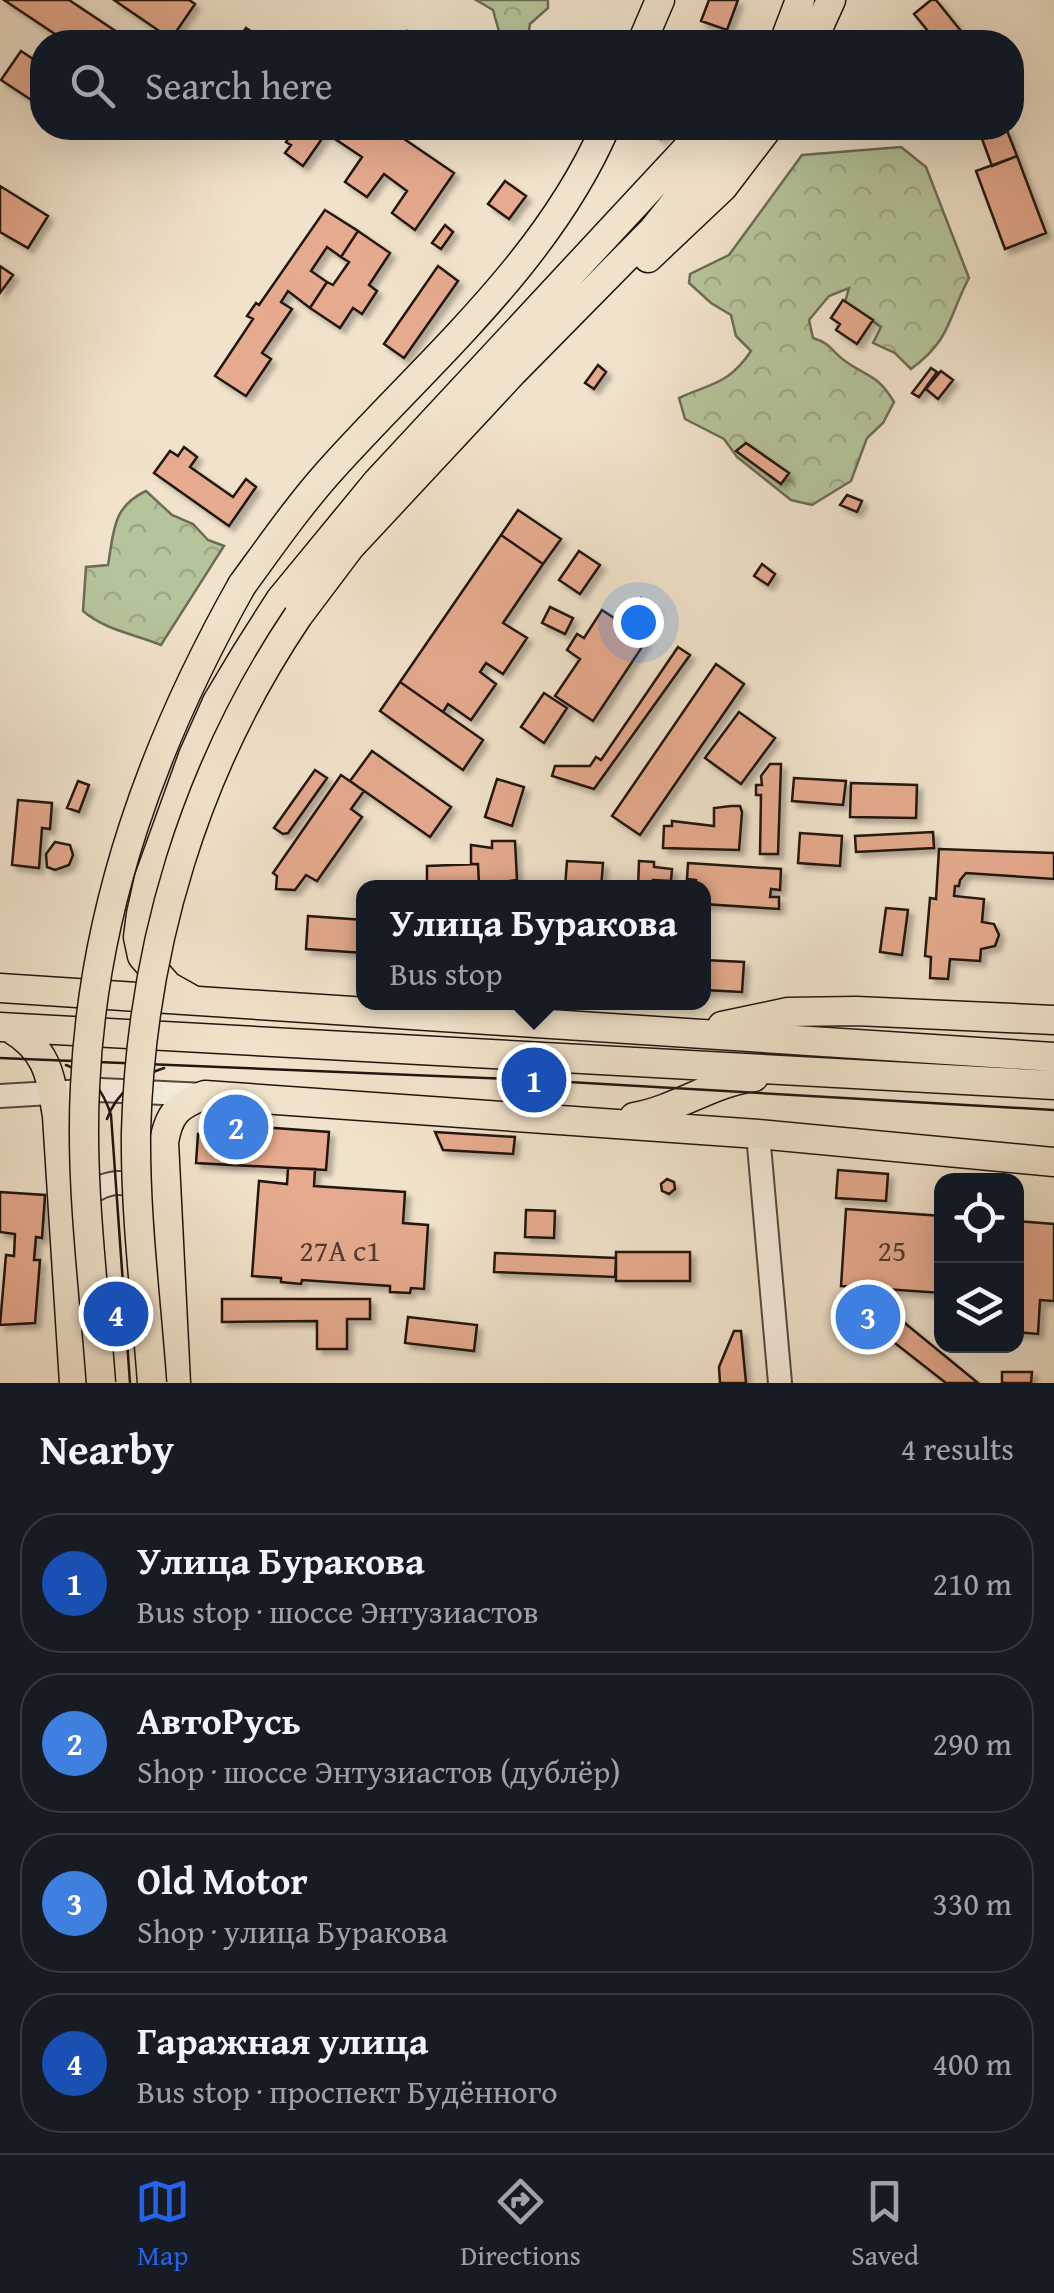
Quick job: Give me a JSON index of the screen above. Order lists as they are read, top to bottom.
{
  "house_numbers": ["27А с1", "25"],
  "page": {
    "search": "Search here",
    "popup": ["Улица Буракова", "Bus stop"],
    "pins": [
      "1",
      "2",
      "4",
      "3"
    ],
    "heading": ["Nearby", "4 results"],
    "list": [
      {
        "mark": "1",
        "name": "Улица Буракова",
        "note": "Bus stop · шоссе Энтузиастов",
        "value": "210 m"
      },
      {
        "mark": "2",
        "name": "АвтоРусь",
        "note": "Shop · шоссе Энтузиастов (дублёр)",
        "value": "290 m"
      },
      {
        "mark": "3",
        "name": "Old Motor",
        "note": "Shop · улица Буракова",
        "value": "330 m"
      },
      {
        "mark": "4",
        "name": "Гаражная улица",
        "note": "Bus stop · проспект Будённого",
        "value": "400 m"
      }
    ],
    "nav": ["Map", "Directions", "Saved"]
  }
}
